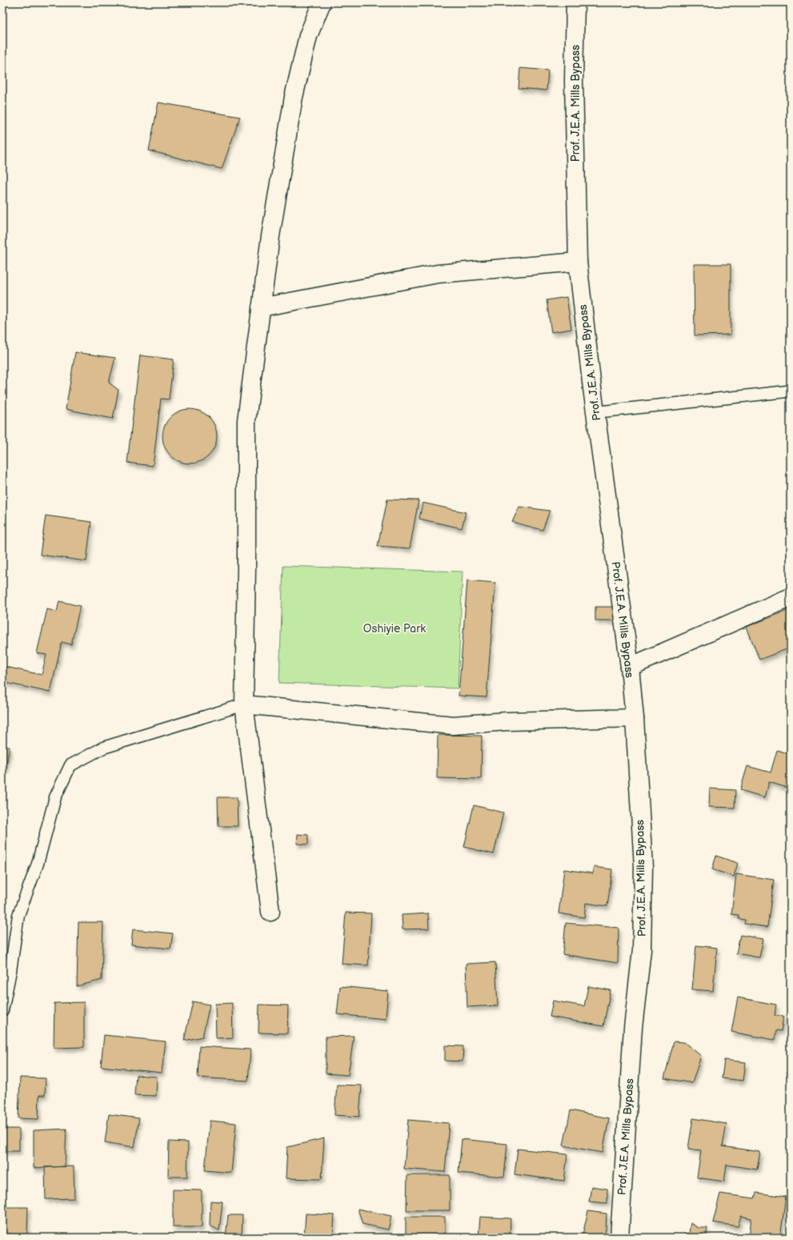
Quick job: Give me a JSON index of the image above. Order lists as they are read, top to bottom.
{
  "streets": {
    "street": ["Prof. J.E.A. Mills Bypass"]
  },
  "parks": ["Oshiyie Park"]
}
